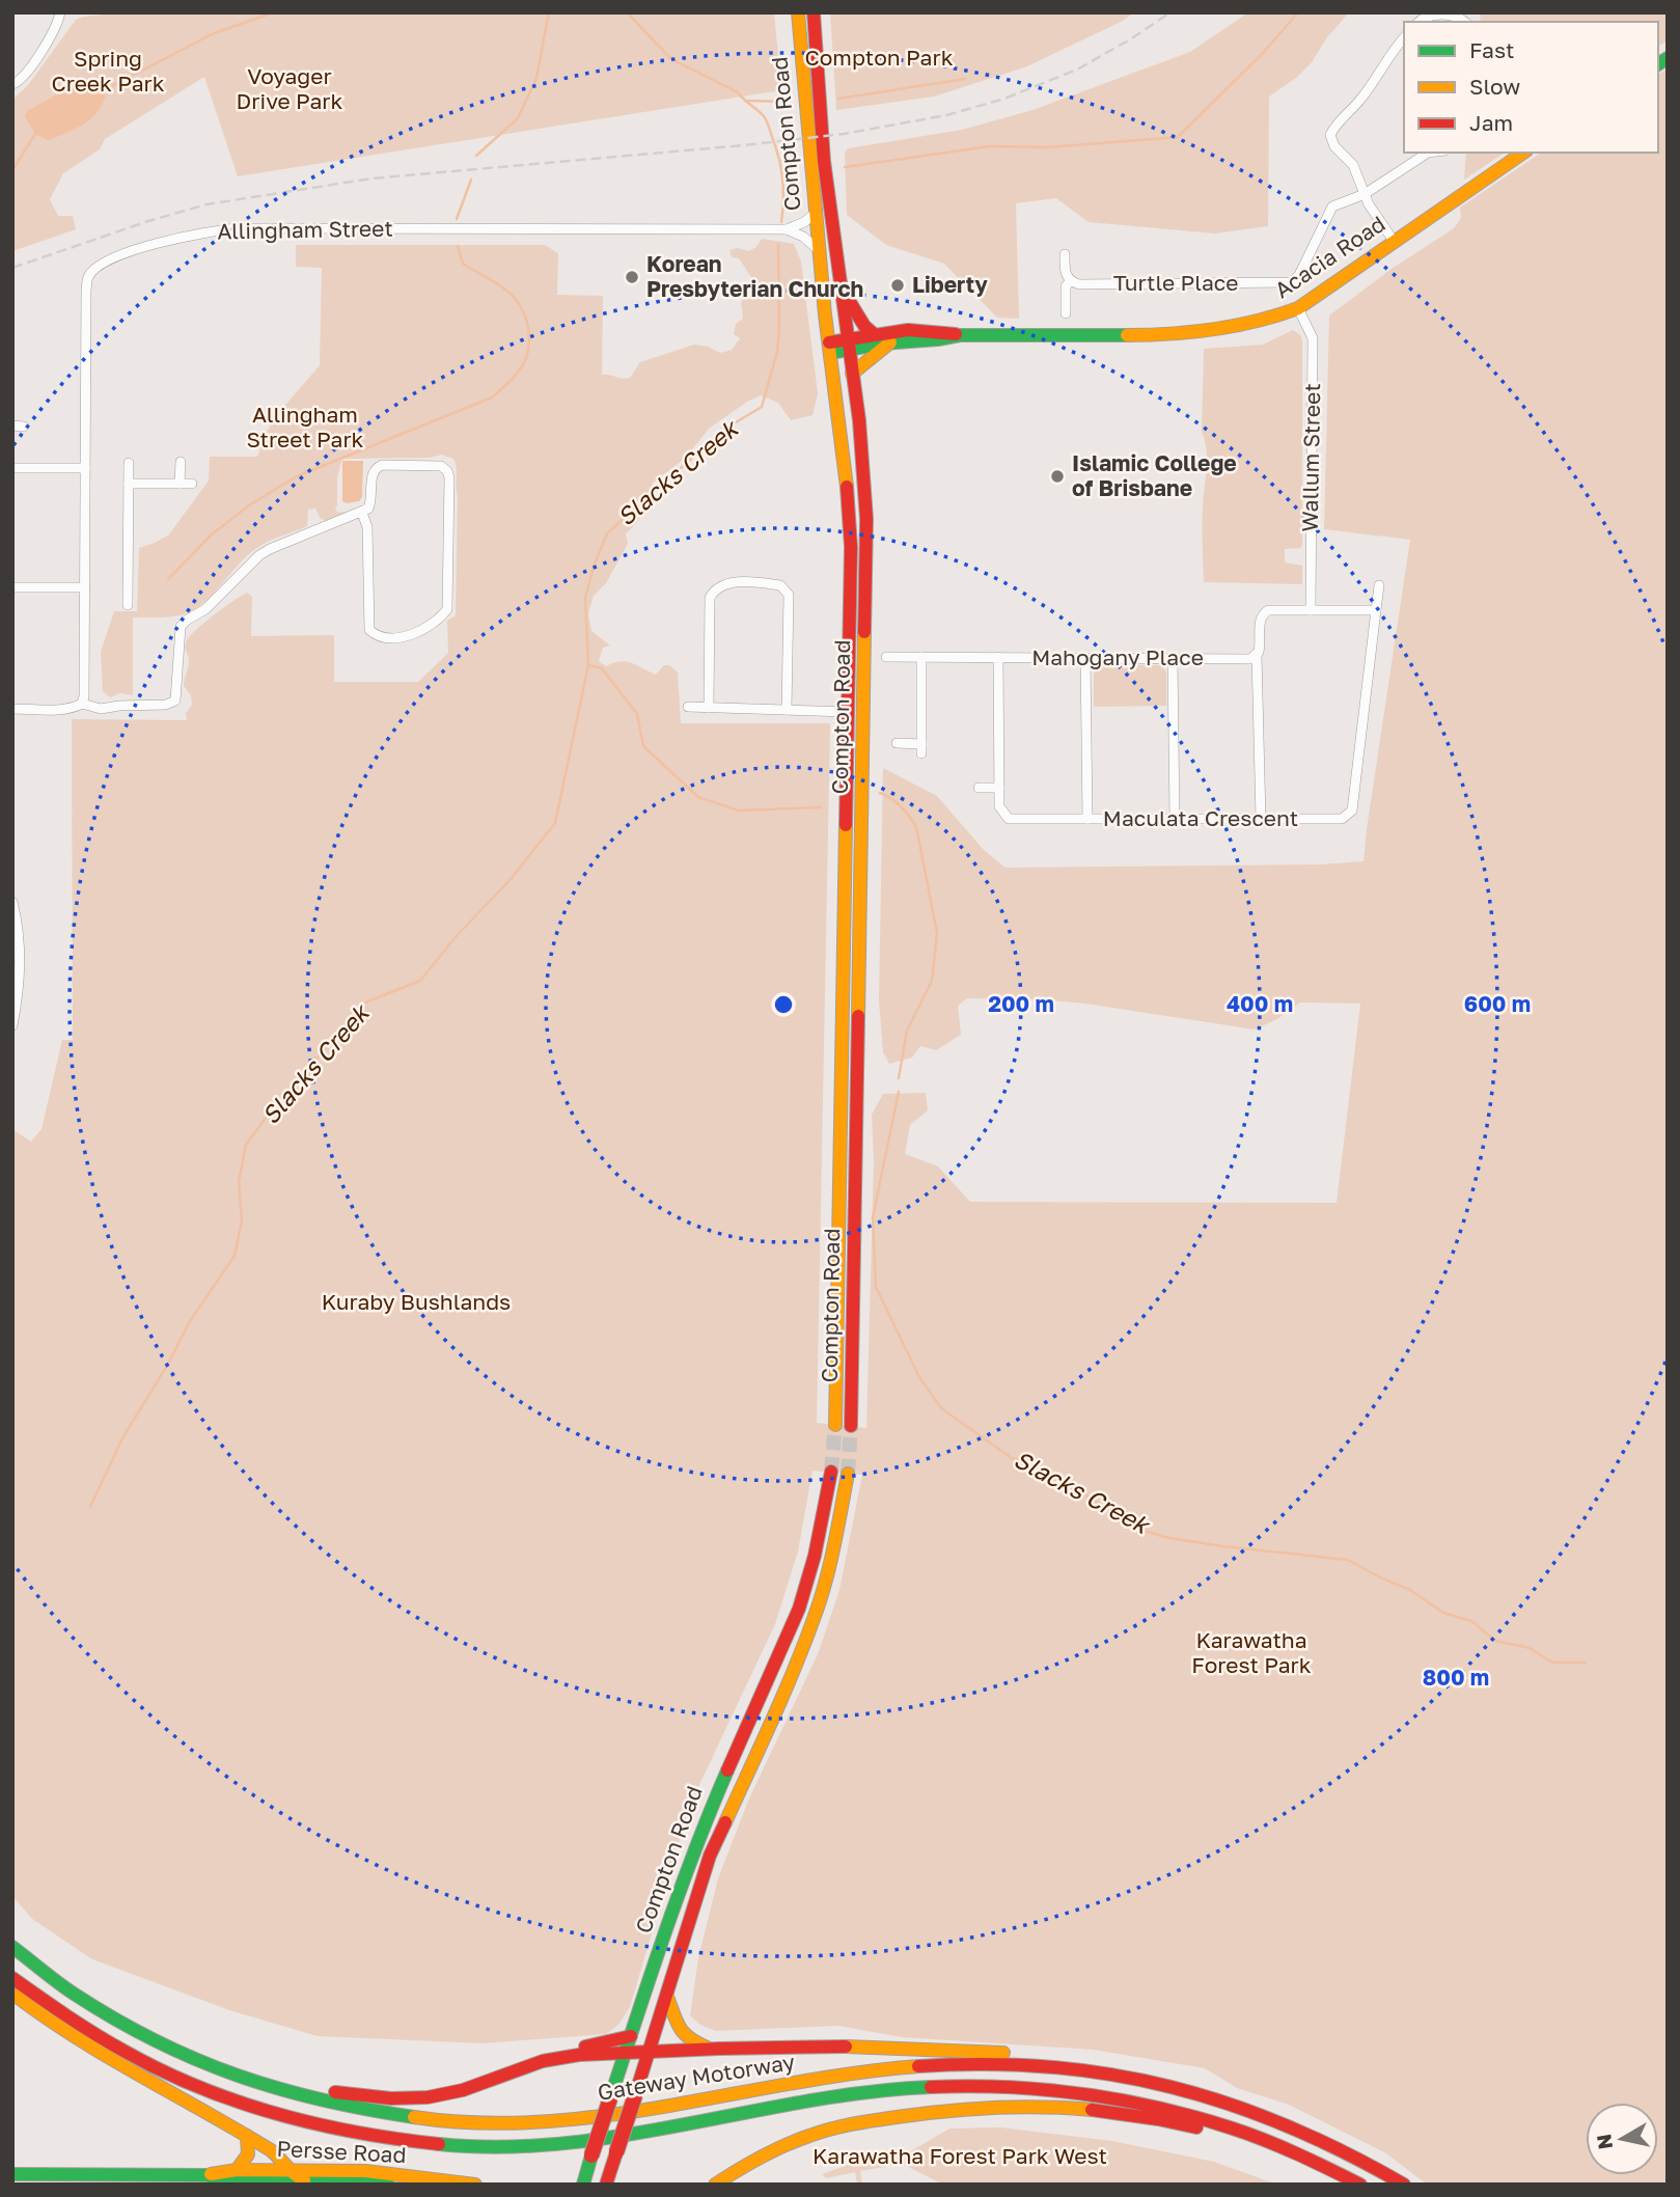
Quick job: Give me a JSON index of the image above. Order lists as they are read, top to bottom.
{
  "streets": {
    "main road": [
      "Compton Road",
      "Acacia Road",
      "Gateway Motorway",
      "Persse Road"
    ],
    "street": [
      "Allingham Street",
      "Turtle Place",
      "Wallum Street",
      "Mahogany Place",
      "Maculata Crescent"
    ]
  },
  "crossings": [
    ["Compton Road", "Acacia Road"],
    ["Acacia Road", "Wallum Street"],
    ["Mahogany Place", "Maculata Crescent"]
  ],
  "water": ["Slacks Creek"],
  "parks": [
    "Compton Park",
    "Spring Creek Park",
    "Voyager Drive Park",
    "Allingham Street Park",
    "Kuraby Bushlands",
    "Karawatha Forest Park",
    "Karawatha Forest Park West"
  ],
  "places": ["Korean Presbyterian Church", "Liberty", "Islamic College of Brisbane"],
  "legend": ["Fast", "Slow", "Jam"],
  "north": "left",
  "rings": [
    "200 m",
    "400 m",
    "600 m",
    "800 m"
  ]
}
